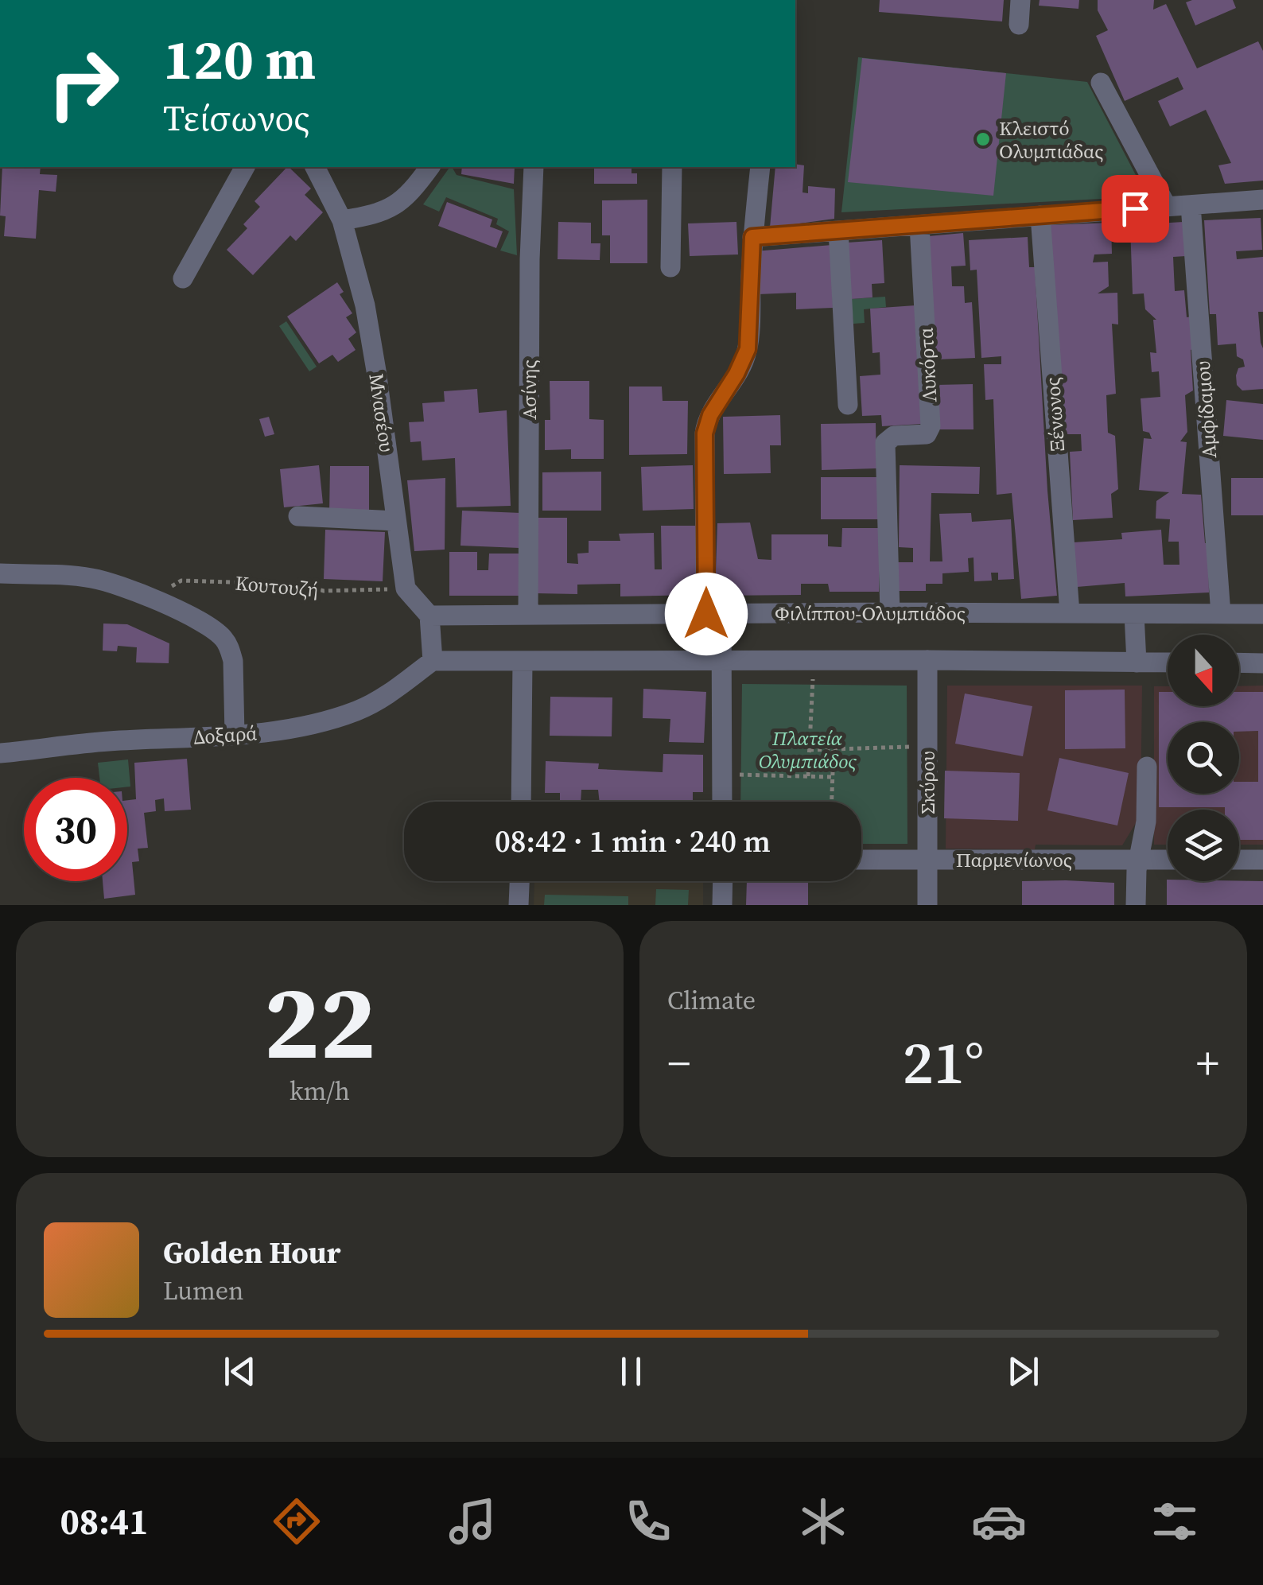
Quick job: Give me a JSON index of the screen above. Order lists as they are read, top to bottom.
{
  "streets": {
    "street": [
      "Λυκόρτα",
      "Ασίνης",
      "Αμφίδαμου",
      "Μνασέου",
      "Ξένωνος",
      "Φιλίππου-Ολυμπιάδος",
      "Δοξαρά",
      "Σκύρου",
      "Παρμενίωνος"
    ],
    "path": ["Κουτουζή"]
  },
  "crossings": [
    ["Λυκόρτα", "Φιλίππου-Ολυμπιάδος"],
    ["Ασίνης", "Φιλίππου-Ολυμπιάδος"],
    ["Αμφίδαμου", "Φιλίππου-Ολυμπιάδος"],
    ["Μνασέου", "Κουτουζή"],
    ["Ξένωνος", "Φιλίππου-Ολυμπιάδος"],
    ["Σκύρου", "Παρμενίωνος"]
  ],
  "parks": ["Πλατεία Ολυμπιάδος"],
  "places": ["Κλειστό Ολυμπιάδας"],
  "north": "bottom",
  "page": {
    "turn": ["120 m", "Τείσωνος"],
    "limit": "30",
    "trip": "08:42 · 1 min · 240 m",
    "tile": [
      ["22", "km/h"],
      "Climate"
    ],
    "heat": ["−", "21°", "+"],
    "song": ["Golden Hour", "Lumen"],
    "tabs": "08:41"
  }
}
